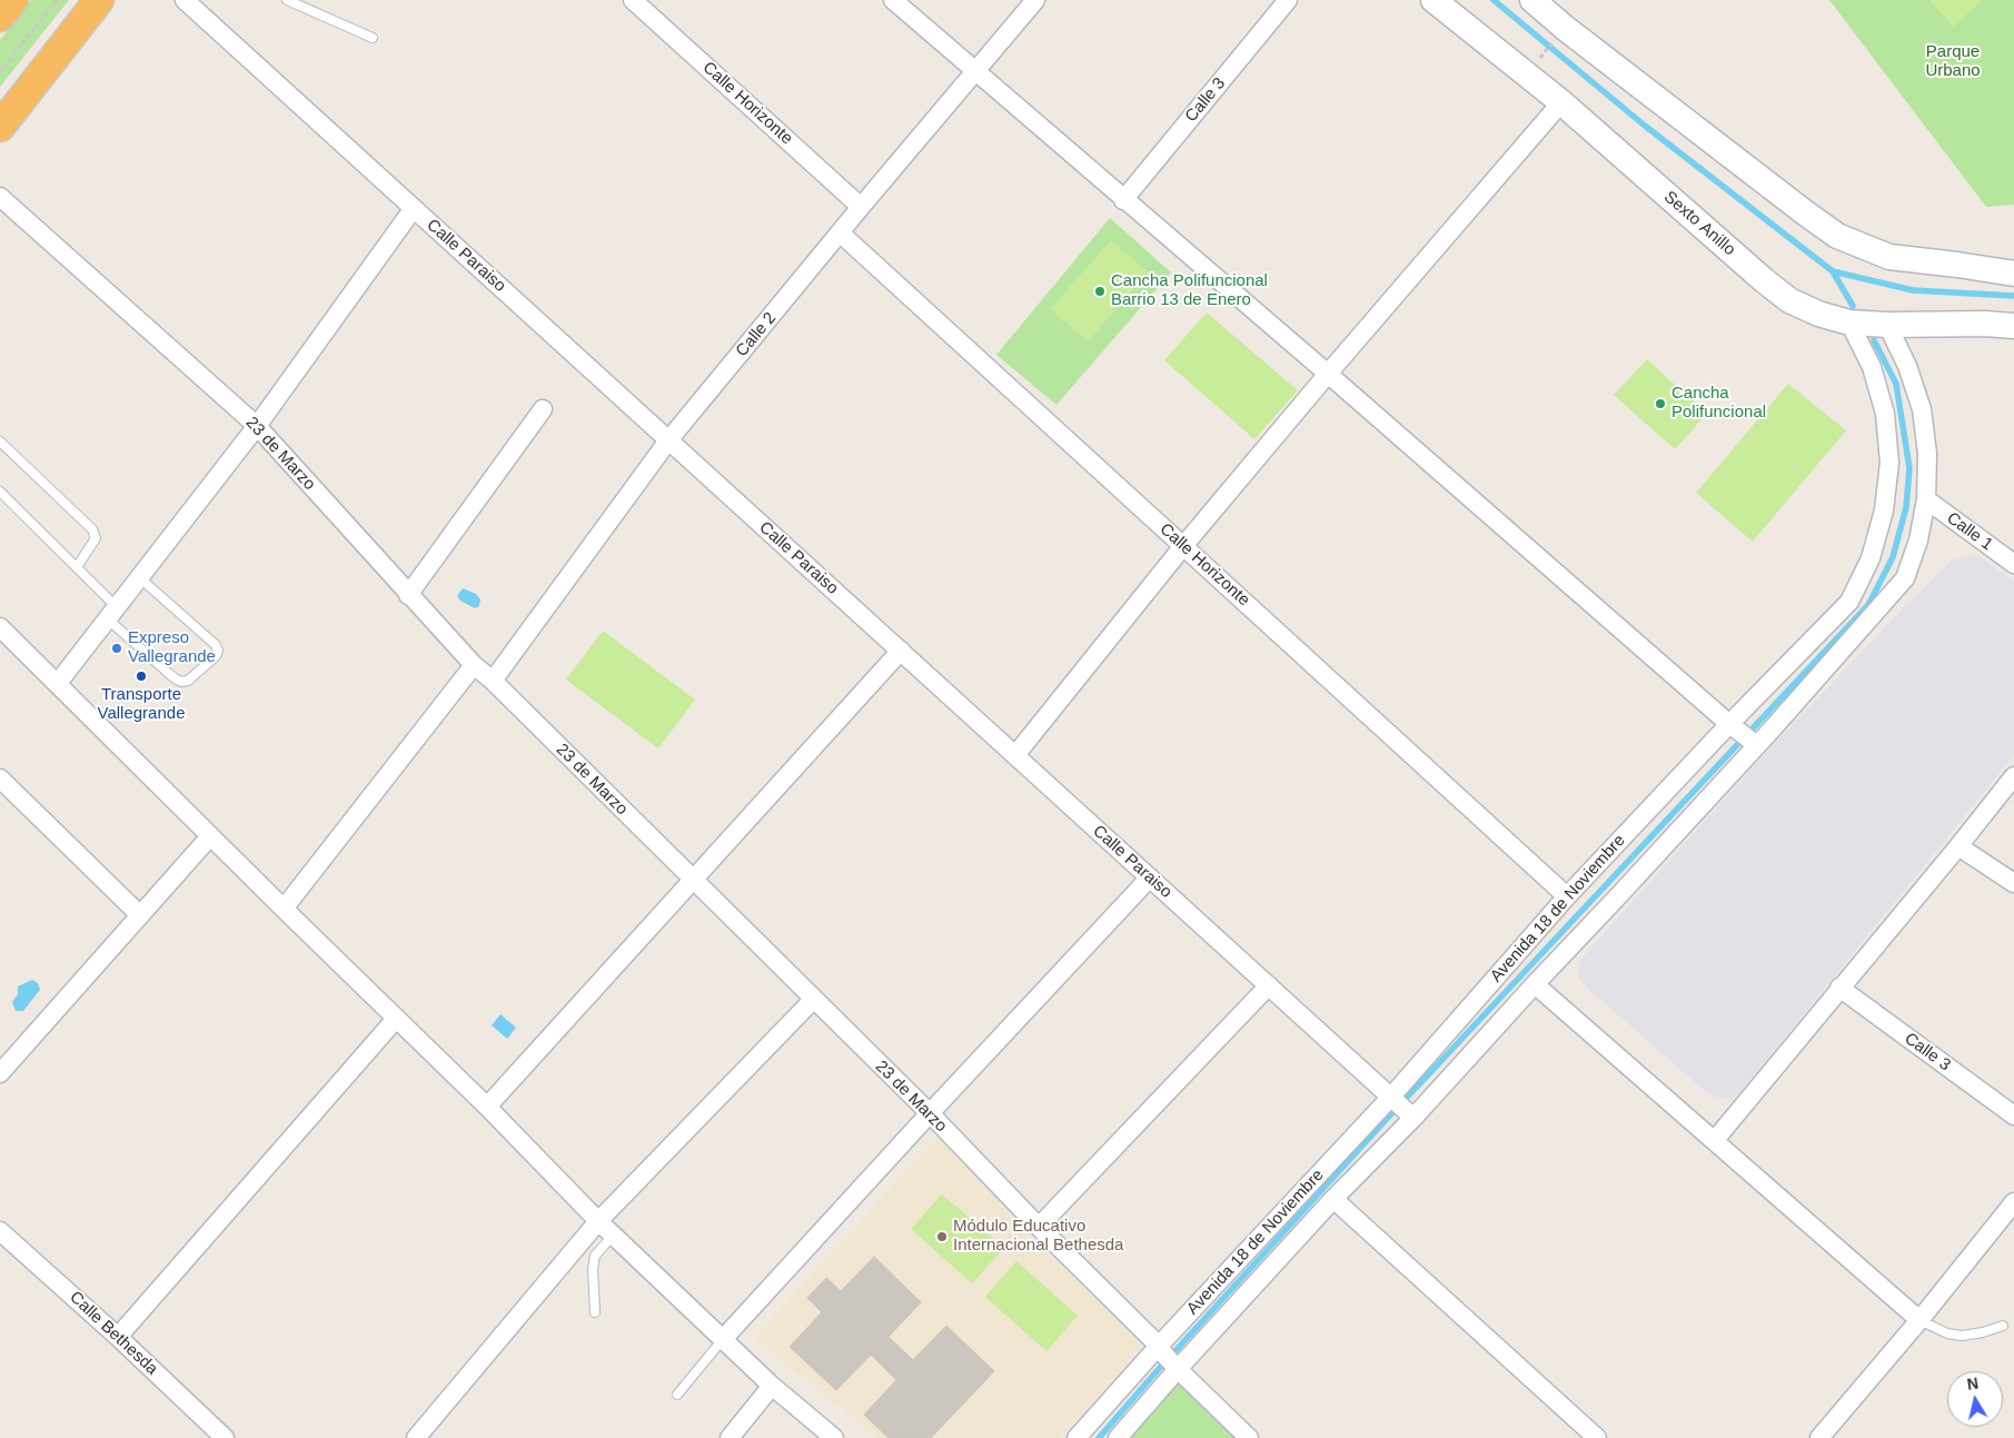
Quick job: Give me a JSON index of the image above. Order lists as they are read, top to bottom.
{
  "streets": {
    "main road": ["Sexto Anillo"],
    "street": [
      "Calle 3",
      "Calle Horizonte",
      "Calle Paraiso",
      "Calle 2",
      "23 de Marzo",
      "Calle 1",
      "Avenida 18 de Noviembre",
      "Calle Bethesda"
    ]
  },
  "crossings": [
    ["Calle Horizonte", "Calle 2"],
    ["Calle Horizonte", "Avenida 18 de Noviembre"],
    ["Sexto Anillo", "Avenida 18 de Noviembre"],
    ["Calle Paraiso", "Calle 2"],
    ["Calle Paraiso", "Avenida 18 de Noviembre"],
    ["Calle 2", "23 de Marzo"],
    ["23 de Marzo", "Avenida 18 de Noviembre"],
    ["Calle 1", "Avenida 18 de Noviembre"]
  ],
  "parks": ["Parque Urbano"],
  "places": [
    "Cancha Polifuncional Barrio 13 de Enero",
    "Cancha Polifuncional",
    "Expreso Vallegrande",
    "Transporte Vallegrande",
    "Módulo Educativo Internacional Bethesda"
  ],
  "north": "top"
}
